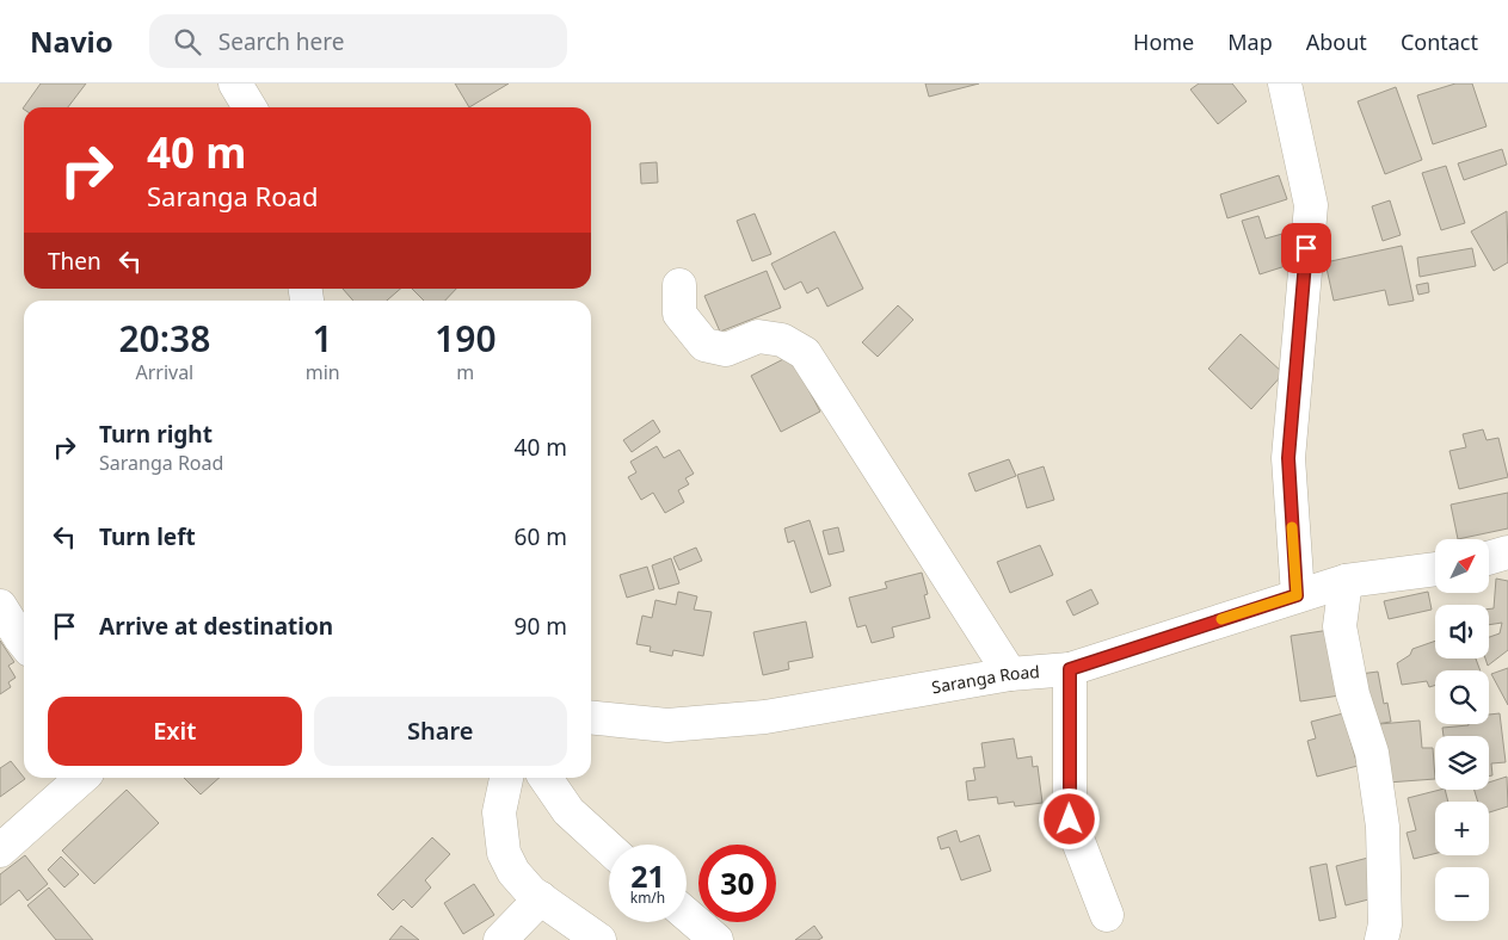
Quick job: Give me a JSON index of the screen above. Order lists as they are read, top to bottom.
{
  "streets": {
    "street": ["Saranga Road"]
  },
  "north": "top right",
  "page": {
    "header": "Navio",
    "search": "Search here",
    "nav": [
      "Home",
      "Map",
      "About",
      "Contact"
    ],
    "turn": ["40 m", "Saranga Road"],
    "then": "Then",
    "eta": [
      "20:38",
      "Arrival",
      "1",
      "min",
      "190",
      "m"
    ],
    "list": [
      {
        "name": "Turn right",
        "note": "Saranga Road",
        "value": "40 m"
      },
      {
        "name": "Turn left",
        "value": "60 m"
      },
      {
        "name": "Arrive at destination",
        "value": "90 m"
      }
    ],
    "map_buttons": ["+", "−"],
    "buttons": ["Exit", "Share"],
    "speed": "21 km/h",
    "limit": "30"
  }
}
